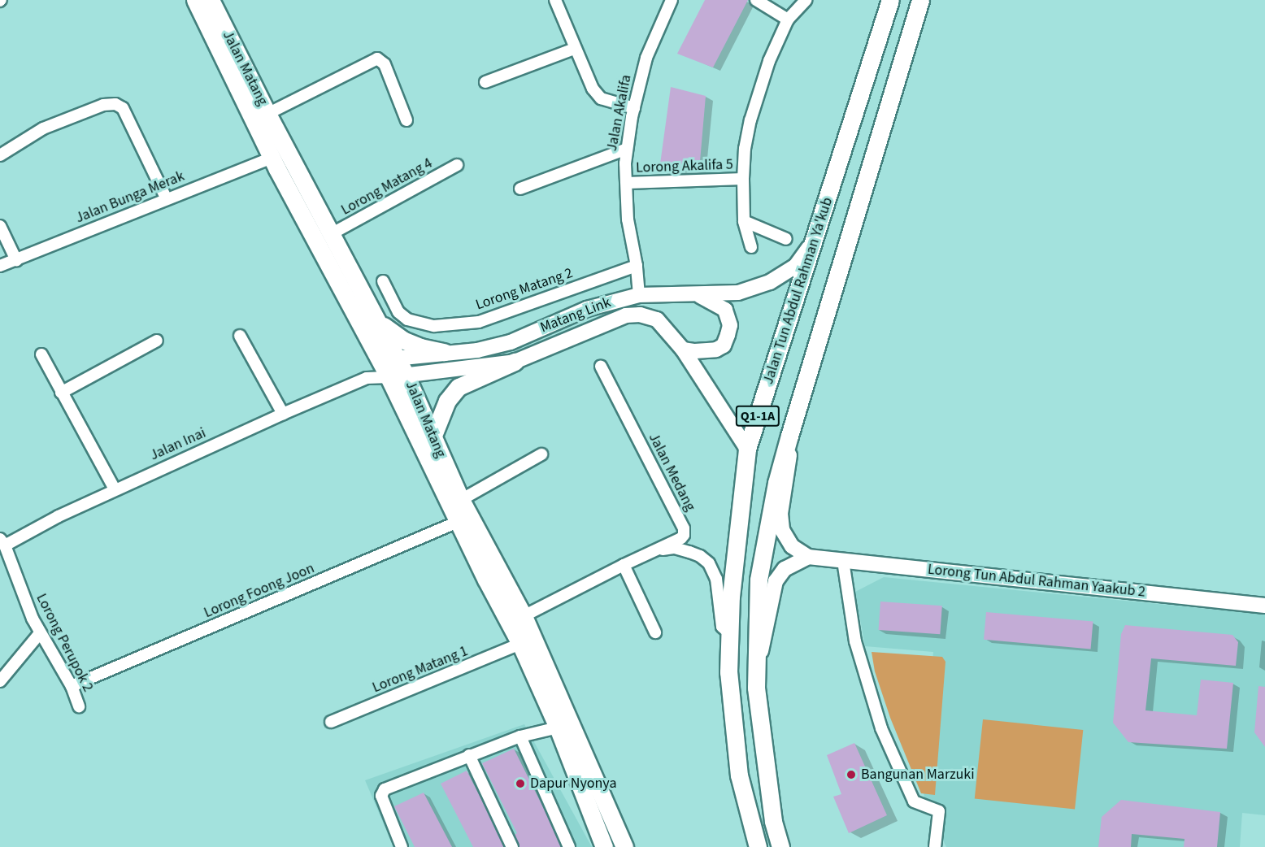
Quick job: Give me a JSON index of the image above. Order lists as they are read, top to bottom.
{
  "streets": {
    "main road": ["Jalan Matang", "Jalan Tun Abdul Rahman Ya'kub", "Q1-1A"],
    "street": [
      "Jalan Akalifa",
      "Lorong Akalifa 5",
      "Lorong Matang 4",
      "Jalan Bunga Merak",
      "Lorong Matang 2",
      "Matang Link",
      "Jalan Inai",
      "Jalan Medang",
      "Lorong Tun Abdul Rahman Yaakub 2",
      "Lorong Foong Joon",
      "Lorong Perupok 2",
      "Lorong Matang 1"
    ]
  },
  "crossings": [
    ["Jalan Matang", "Lorong Matang 4"],
    ["Jalan Matang", "Jalan Bunga Merak"],
    ["Jalan Matang", "Matang Link"],
    ["Jalan Matang", "Jalan Medang"],
    ["Jalan Matang", "Lorong Foong Joon"],
    ["Jalan Matang", "Lorong Matang 1"],
    ["Jalan Akalifa", "Lorong Akalifa 5"],
    ["Jalan Akalifa", "Lorong Matang 2"],
    ["Jalan Akalifa", "Matang Link"],
    ["Jalan Tun Abdul Rahman Ya'kub", "Matang Link"],
    ["Jalan Inai", "Lorong Perupok 2"],
    ["Lorong Foong Joon", "Lorong Perupok 2"]
  ],
  "places": ["Bangunan Marzuki", "Dapur Nyonya"]
}
